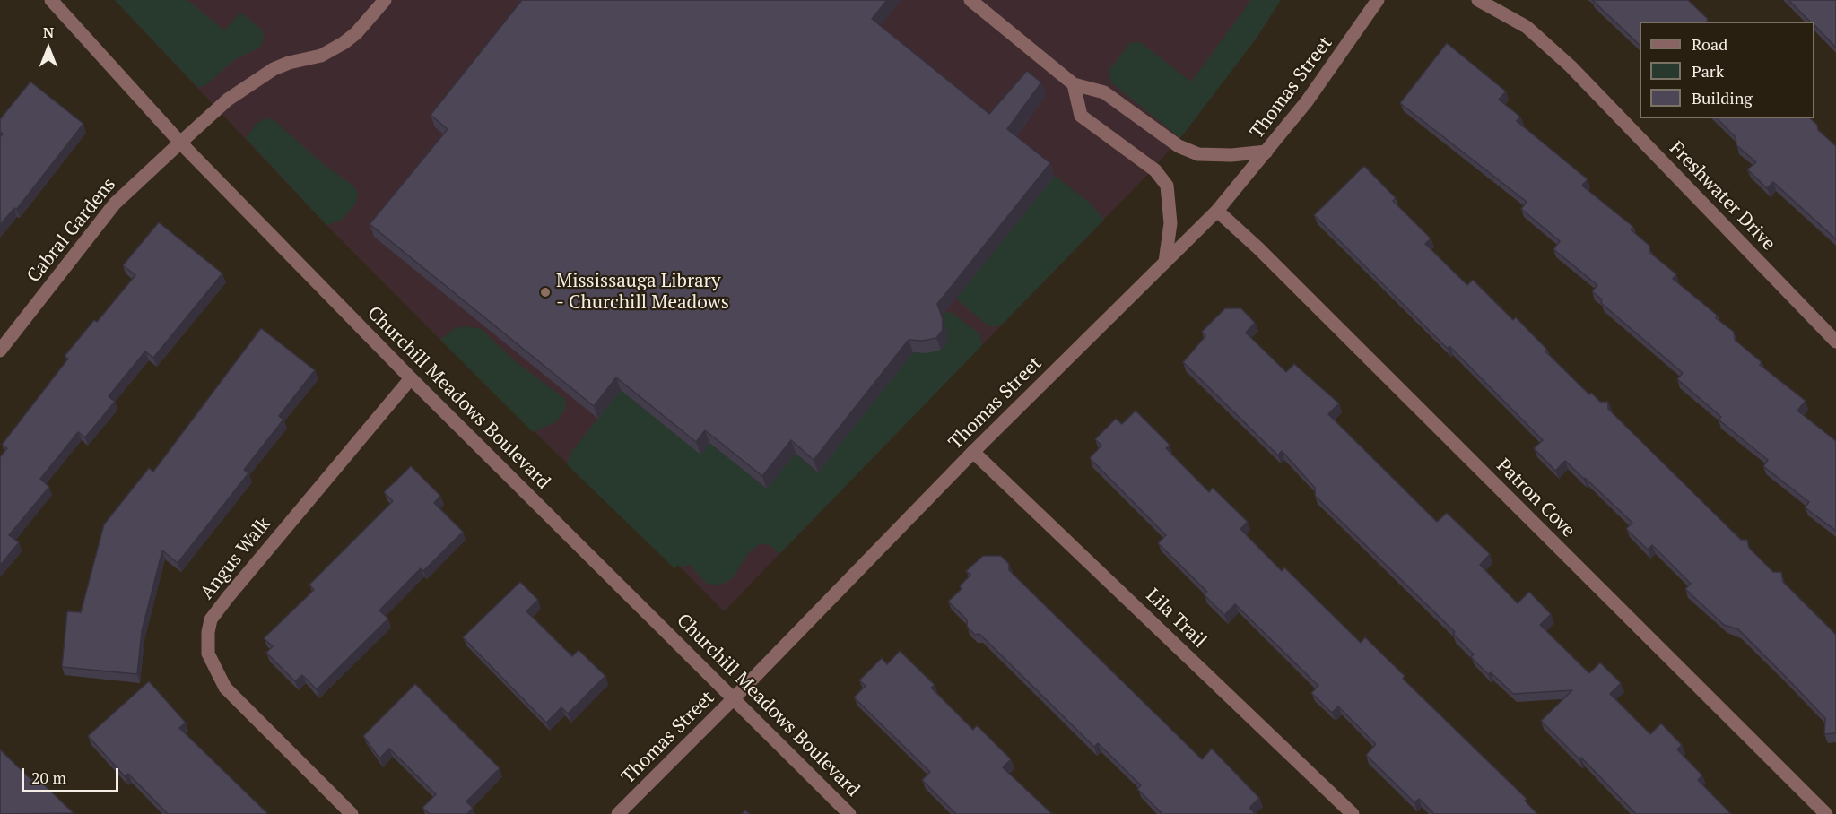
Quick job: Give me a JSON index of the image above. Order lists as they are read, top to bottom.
{
  "streets": {
    "street": [
      "Thomas Street",
      "Freshwater Drive",
      "Cabral Gardens",
      "Churchill Meadows Boulevard",
      "Patron Cove",
      "Angus Walk",
      "Lila Trail"
    ]
  },
  "crossings": [
    ["Thomas Street", "Churchill Meadows Boulevard"],
    ["Thomas Street", "Patron Cove"],
    ["Thomas Street", "Lila Trail"],
    ["Cabral Gardens", "Churchill Meadows Boulevard"],
    ["Churchill Meadows Boulevard", "Angus Walk"]
  ],
  "places": ["Mississauga Library - Churchill Meadows"],
  "legend": ["Road", "Park", "Building"],
  "scale_bar": "20 m",
  "north": "top"
}
